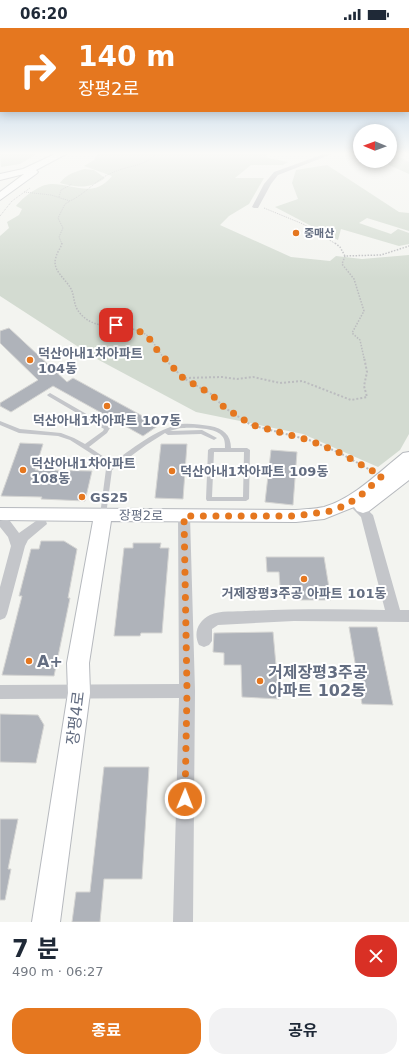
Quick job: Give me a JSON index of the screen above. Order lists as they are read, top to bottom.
{
  "streets": {
    "street": ["장평2로", "장평4로"]
  },
  "crossings": [
    ["장평2로", "장평4로"]
  ],
  "places": [
    "중매산",
    "덕산아내1차아파트 104동",
    "덕산아내1차아파트 107동",
    "덕산아내1차아파트 108동",
    "덕산아내1차아파트 109동",
    "GS25",
    "거제장평3주공 아파트 101동",
    "A+",
    "거제장평3주공 아파트 102동"
  ],
  "north": "left",
  "page": {
    "status": "06:20",
    "turn": ["140 m", "장평2로"],
    "heading": ["7 분", "490 m · 06:27"],
    "buttons": ["종료", "공유"]
  }
}
